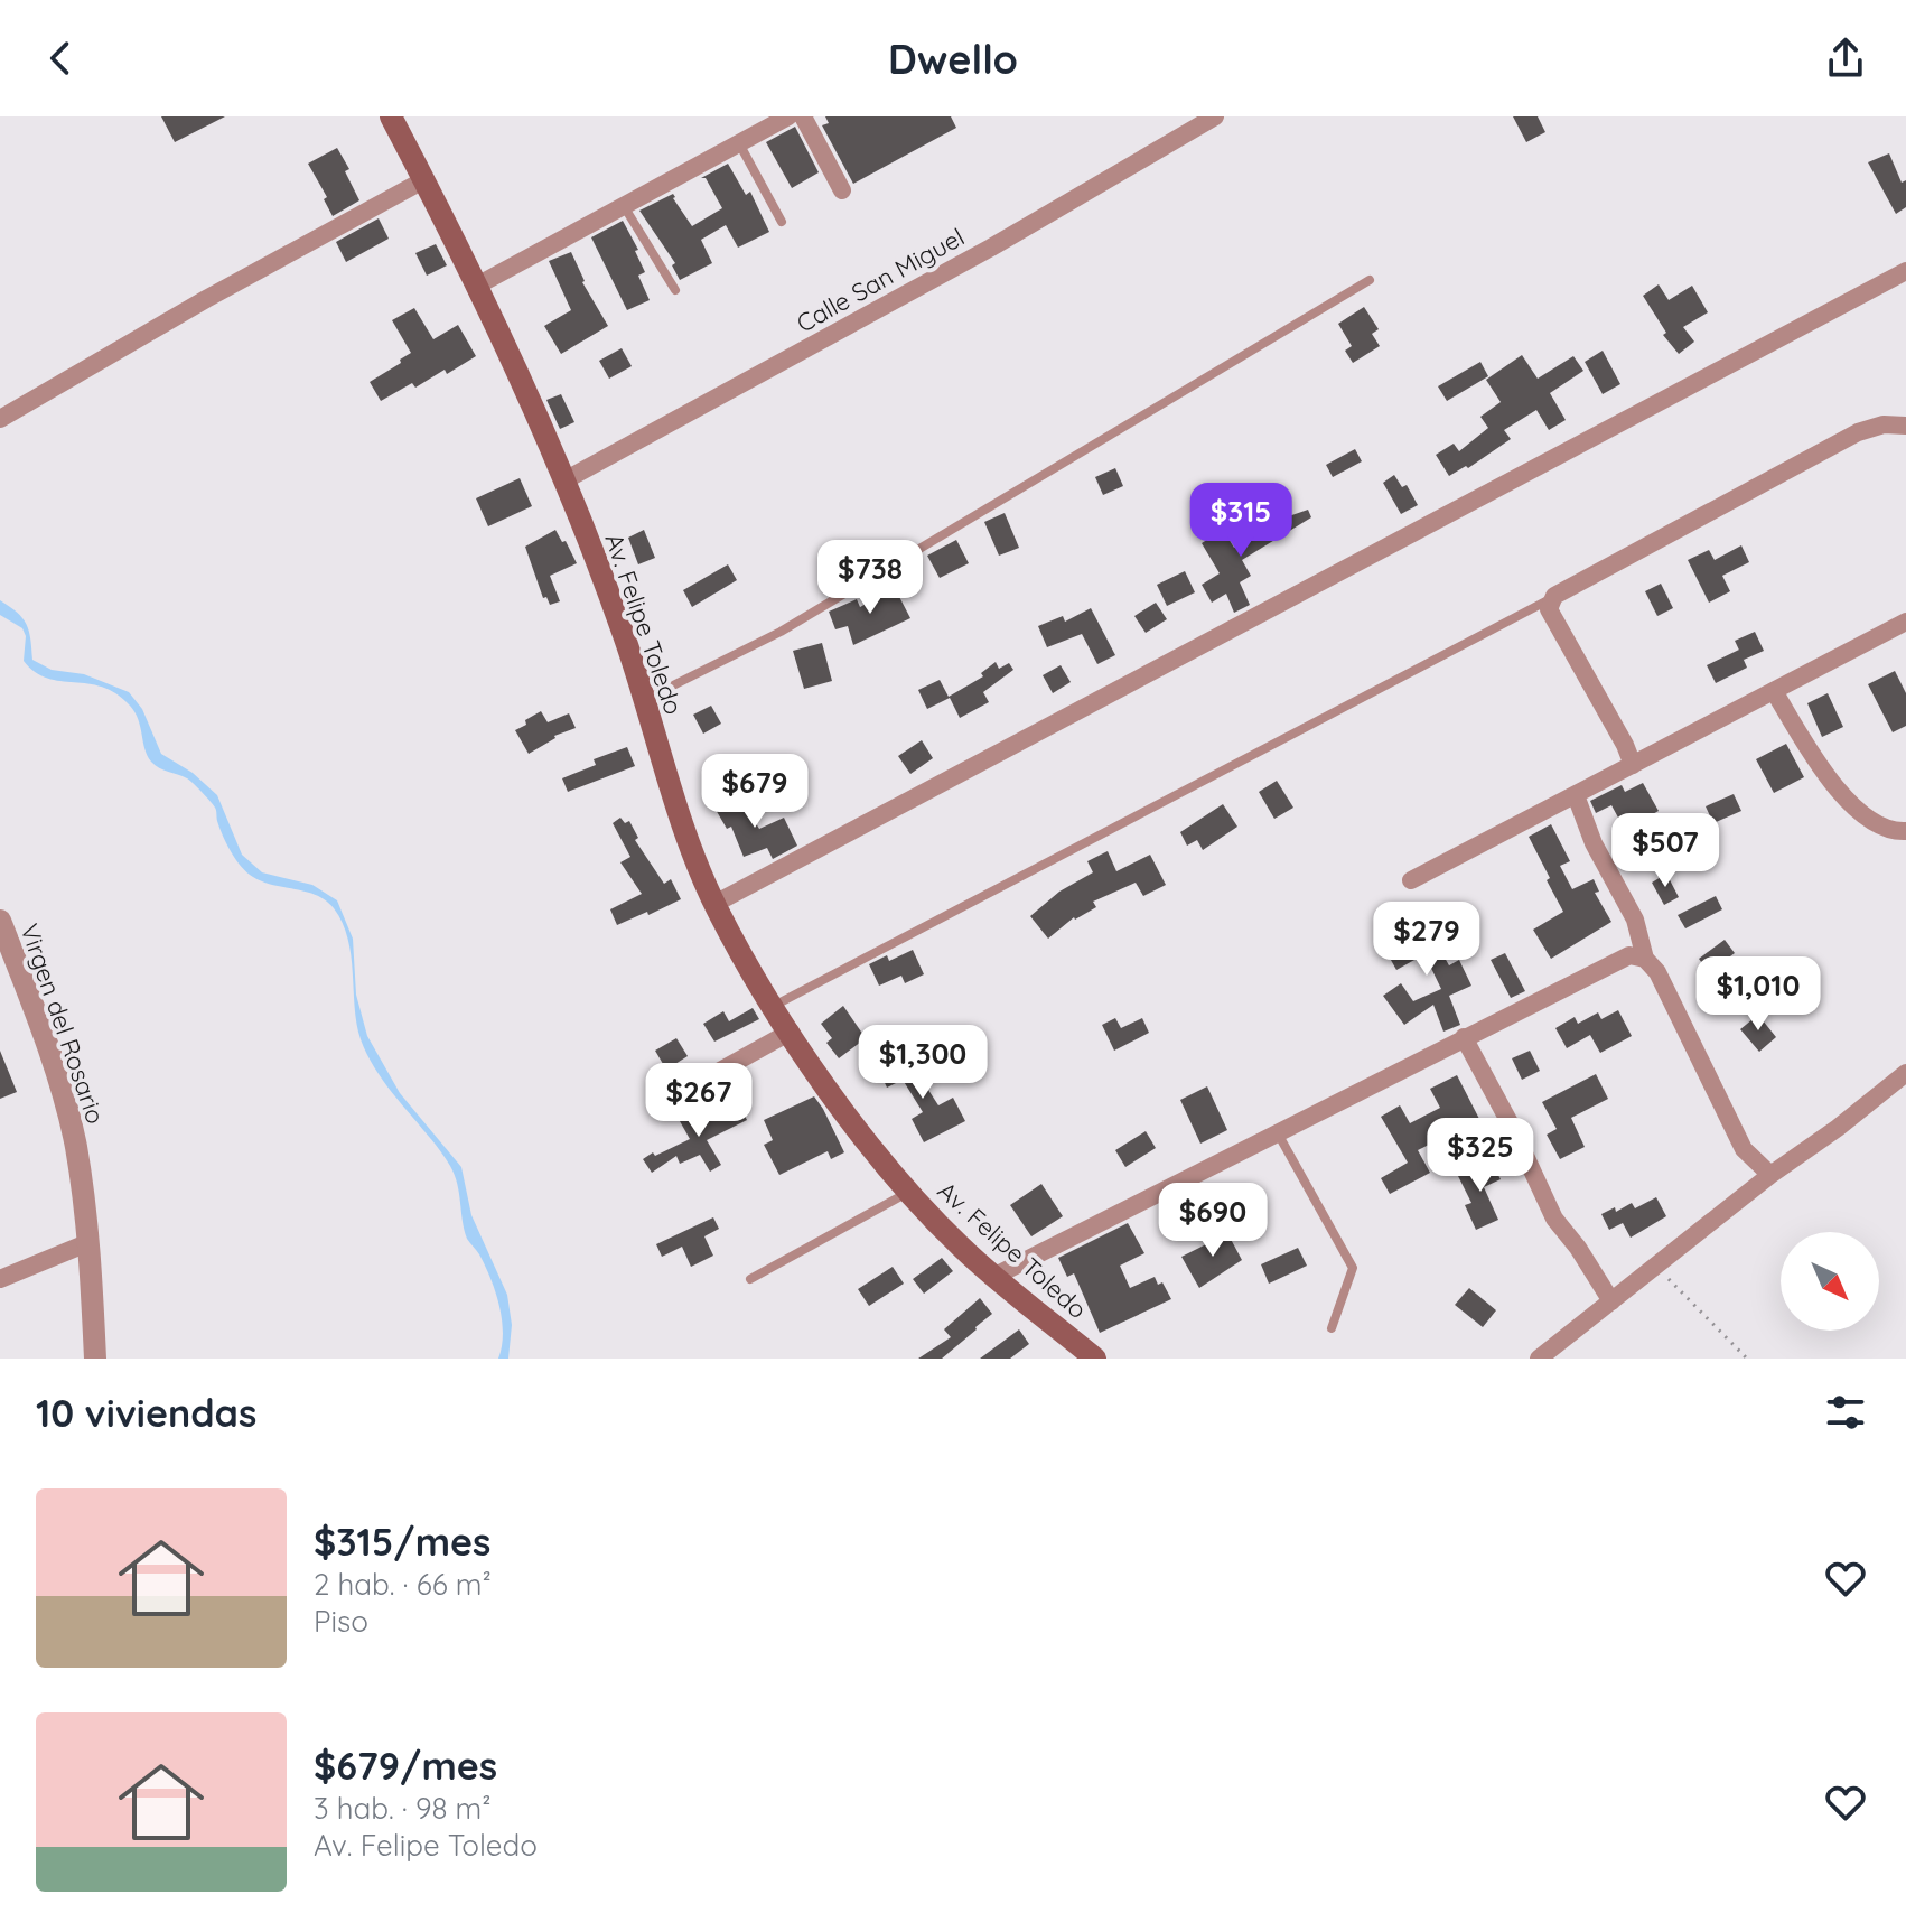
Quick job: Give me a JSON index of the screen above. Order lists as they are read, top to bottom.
{
  "streets": {
    "main road": ["Av. Felipe Toledo"],
    "street": ["Calle San Miguel", "Virgen del Rosario"]
  },
  "crossings": [
    ["Calle San Miguel", "Av. Felipe Toledo"]
  ],
  "north": "bottom right",
  "page": {
    "header": "Dwello",
    "price": [
      "$315",
      "$738",
      "$679",
      "$507",
      "$279",
      "$1,010",
      "$1,300",
      "$267",
      "$325",
      "$690"
    ],
    "heading": "10 viviendas",
    "list": [
      {
        "name": "$315/mes",
        "note": "2 hab. · 66 m² · Piso"
      },
      {
        "name": "$679/mes",
        "note": "3 hab. · 98 m² · Av. Felipe Toledo"
      }
    ]
  }
}
